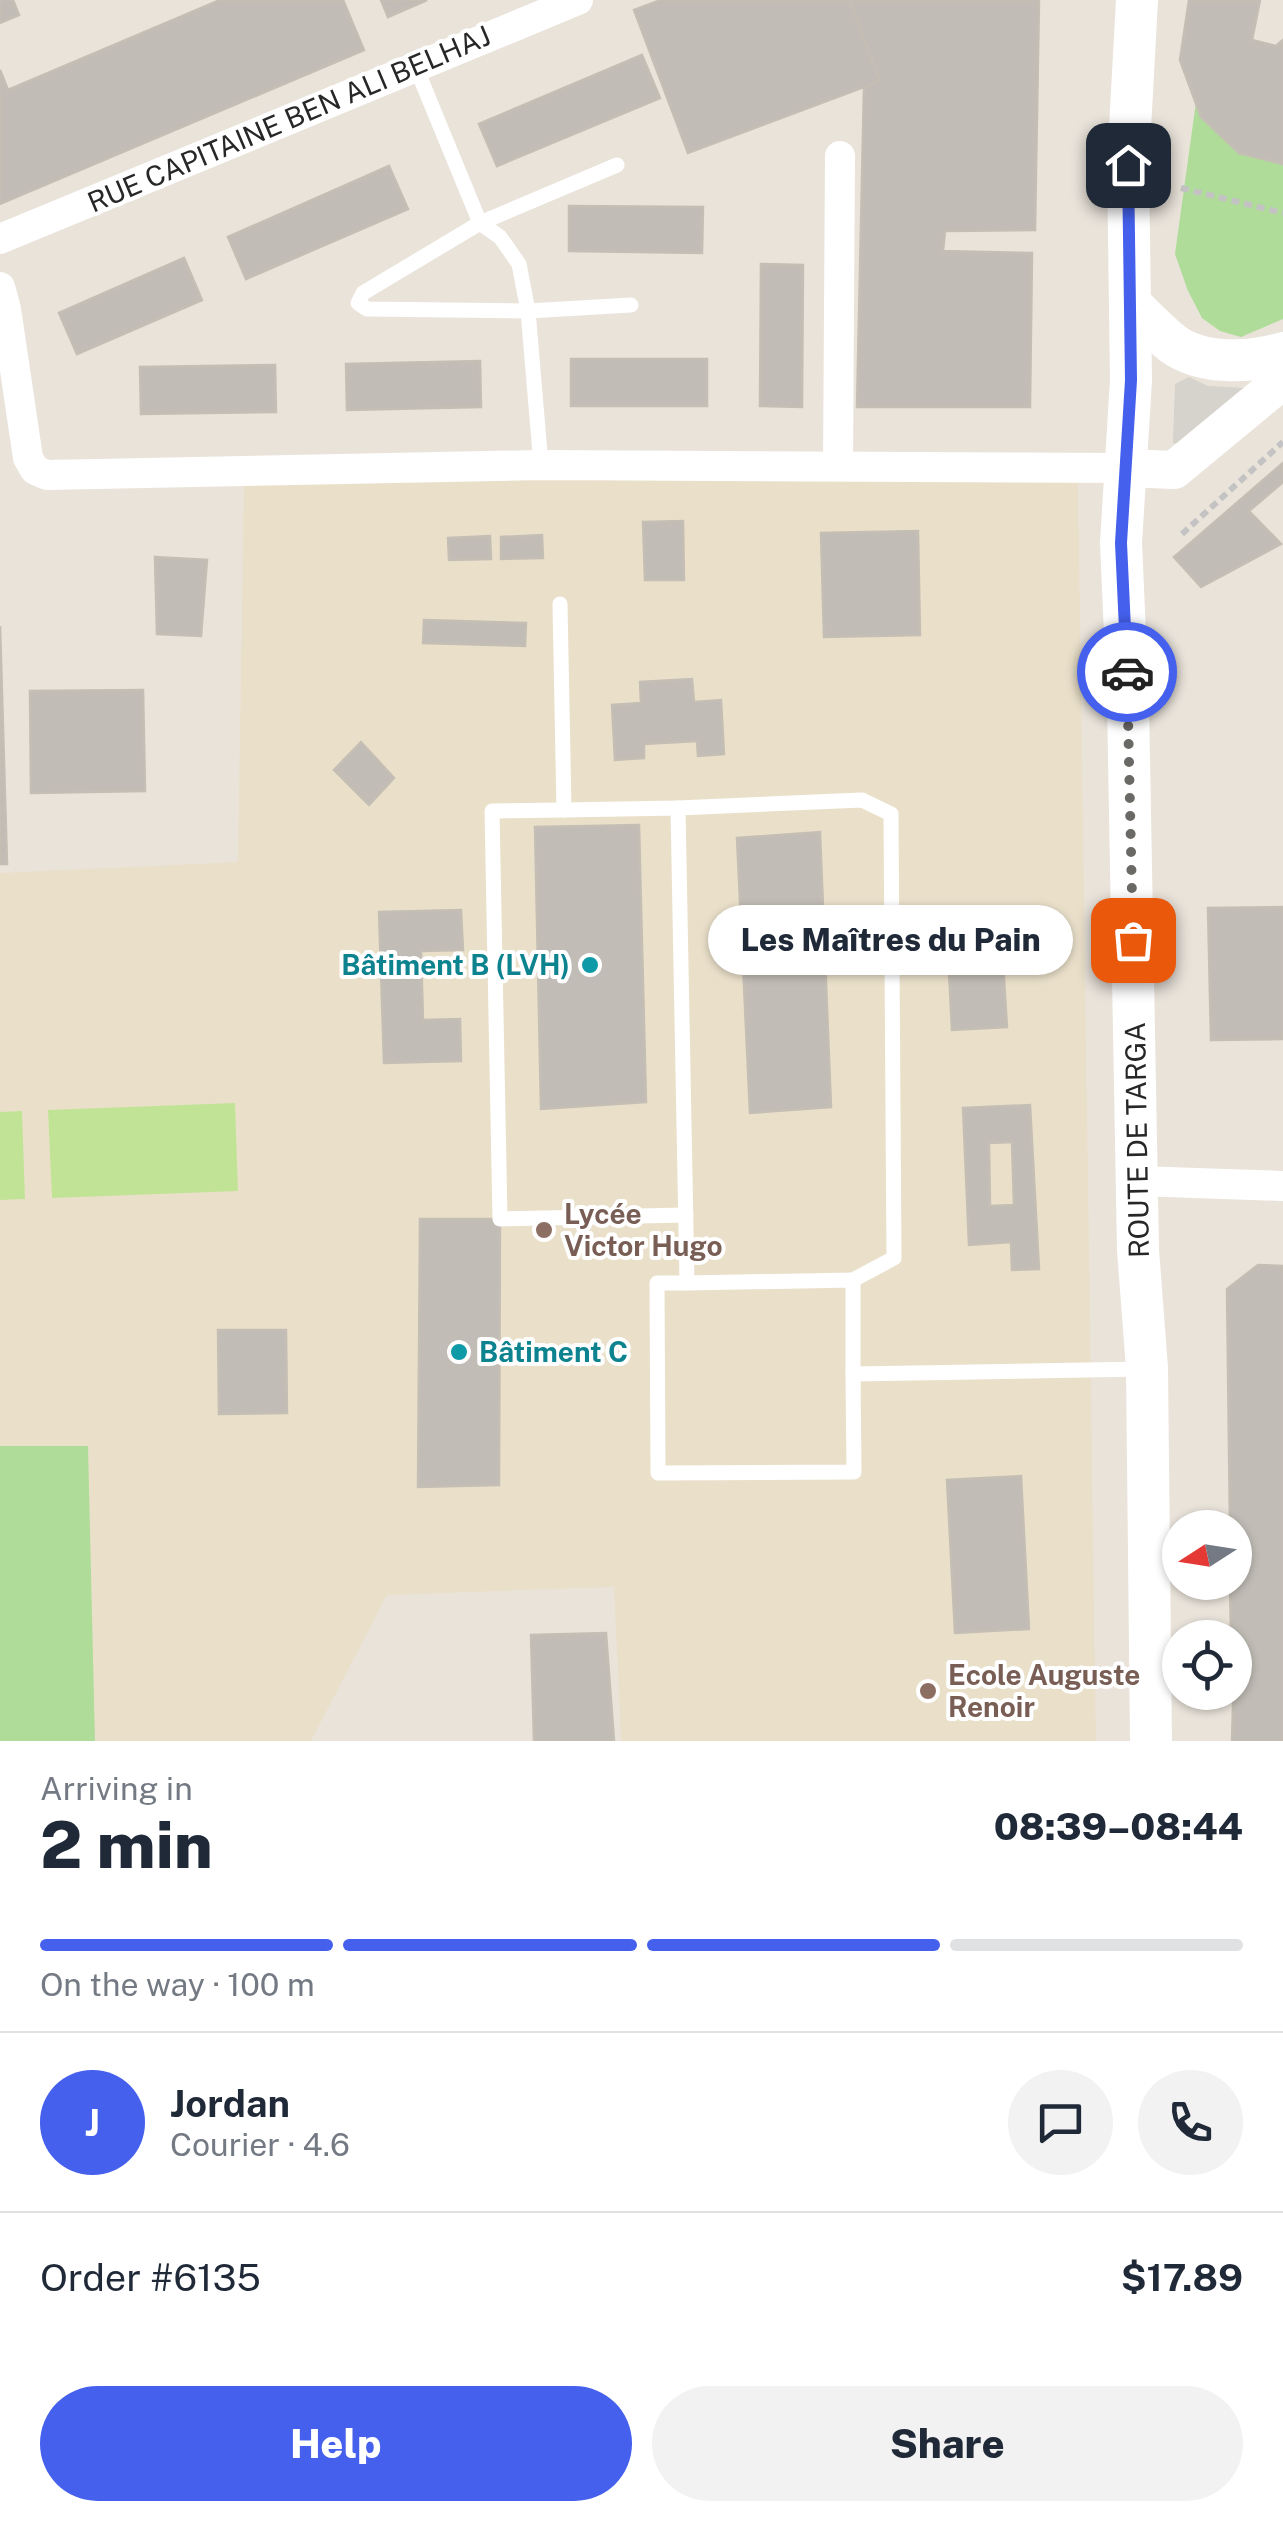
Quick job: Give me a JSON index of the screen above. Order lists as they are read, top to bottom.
{
  "streets": {
    "main road": ["ROUTE DE TARGA"],
    "street": ["RUE CAPITAINE BEN ALI BELHAJ"]
  },
  "places": [
    "Les Maîtres du Pain",
    "Bâtiment B (LVH)",
    "Lycée Victor Hugo",
    "Bâtiment C",
    "Ecole Auguste Renoir"
  ],
  "north": "left",
  "page": {
    "bubble": "Les Maîtres du Pain",
    "heading": ["2 min", "Arriving in", "08:39–08:44"],
    "panel": [
      "Jordan",
      "Courier · 4.6",
      "Order #6135",
      "$17.89"
    ],
    "bar": "On the way · 100 m",
    "round": "J",
    "buttons": ["Help", "Share"]
  }
}
